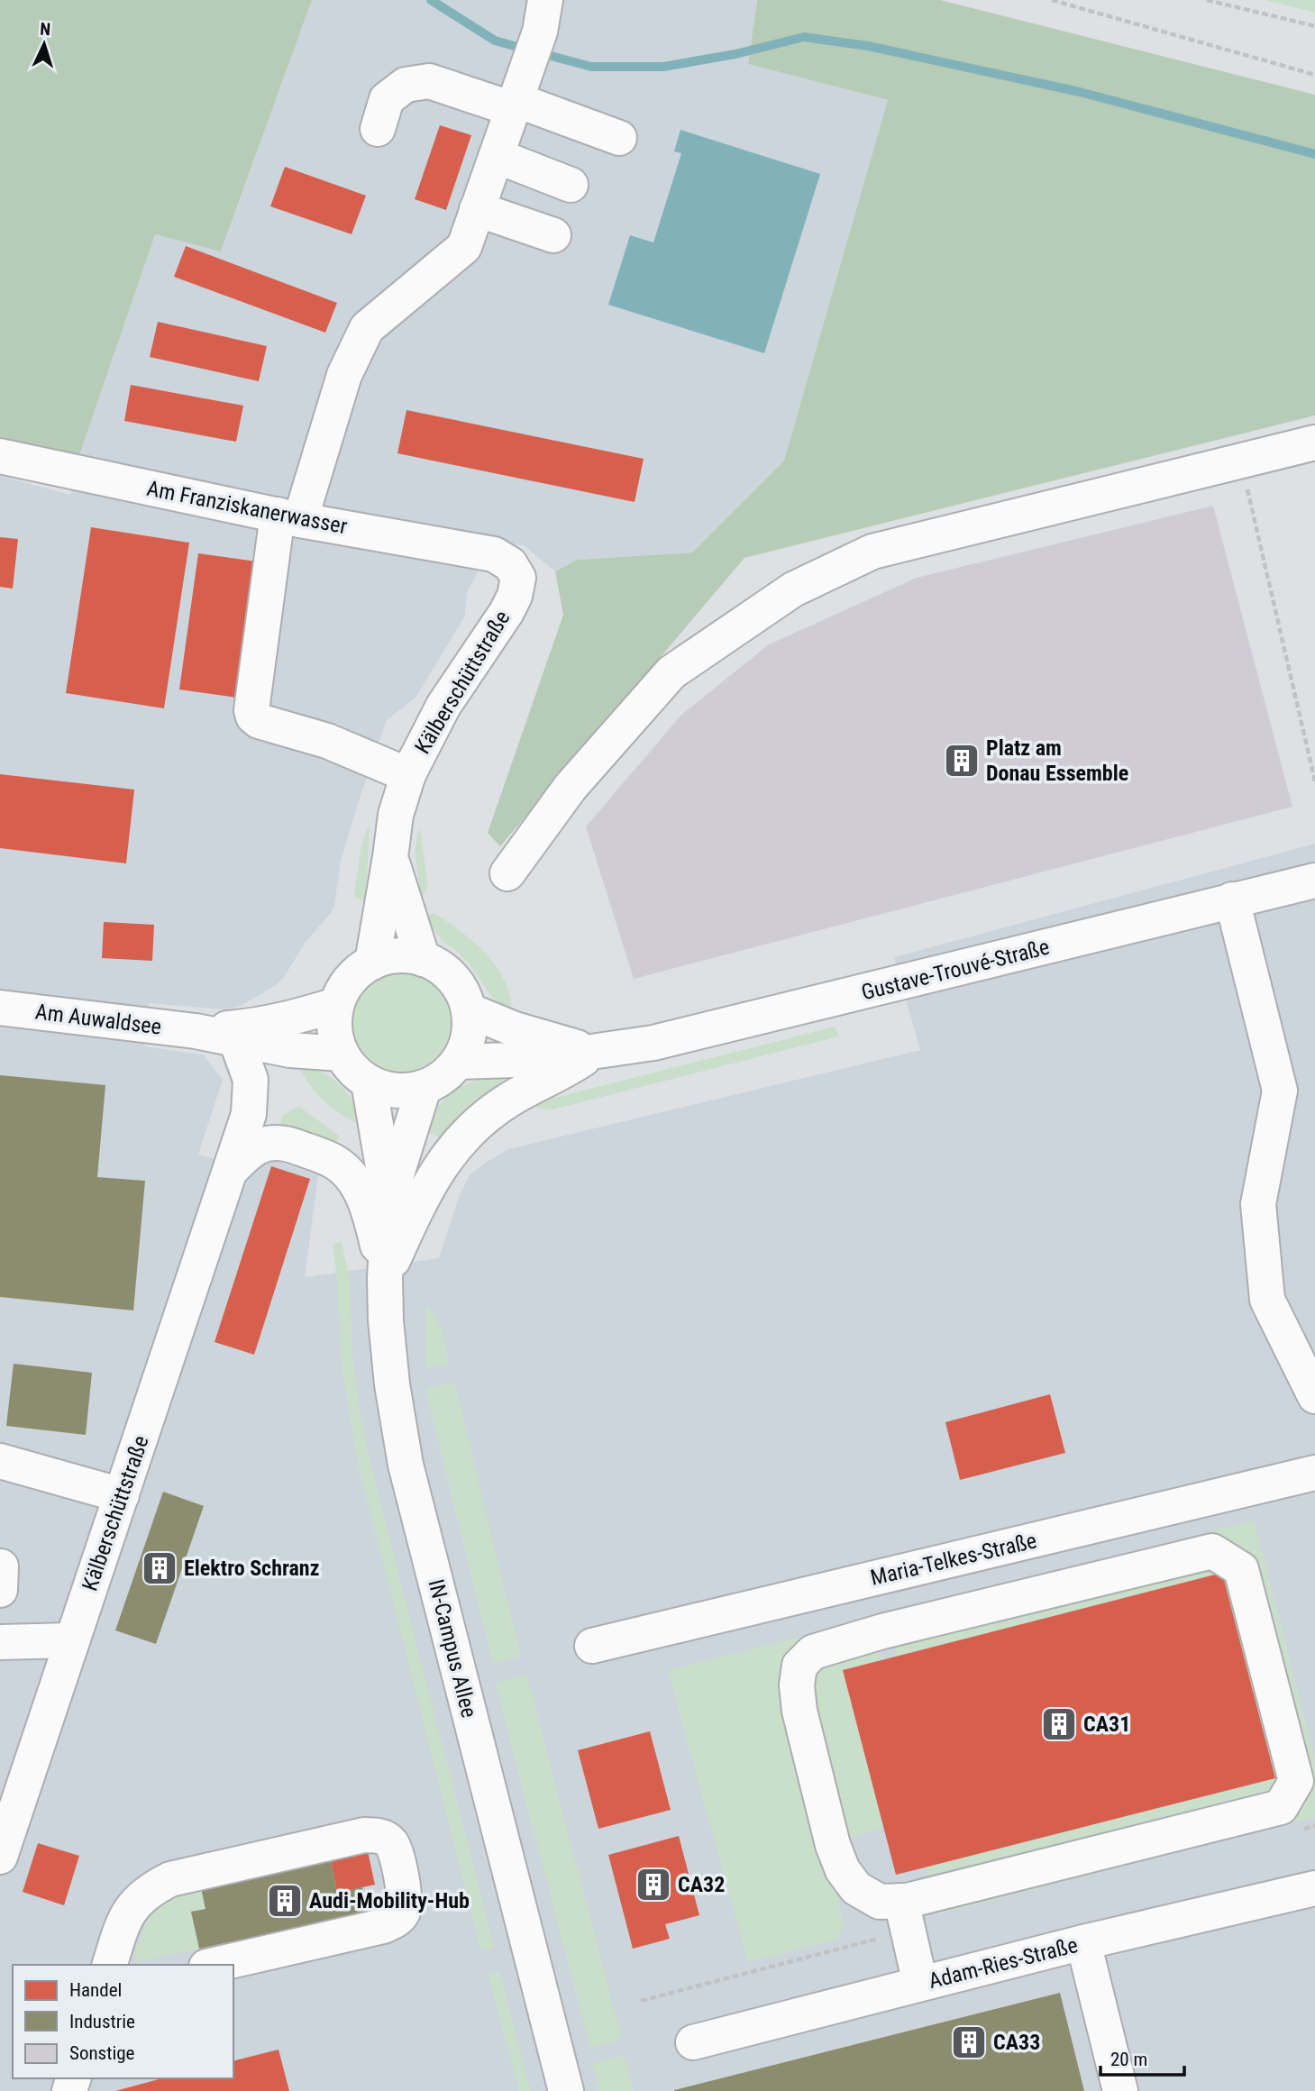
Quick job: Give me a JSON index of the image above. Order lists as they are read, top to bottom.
{
  "streets": {
    "street": [
      "Am Franziskanerwasser",
      "Kälberschüttstraße",
      "Gustave-Trouvé-Straße",
      "Am Auwaldsee",
      "Maria-Telkes-Straße",
      "IN-Campus Allee",
      "Adam-Ries-Straße"
    ]
  },
  "crossings": [
    ["Am Franziskanerwasser", "Kälberschüttstraße"],
    ["Kälberschüttstraße", "Gustave-Trouvé-Straße"],
    ["Kälberschüttstraße", "Am Auwaldsee"],
    ["Kälberschüttstraße", "IN-Campus Allee"],
    ["Gustave-Trouvé-Straße", "Am Auwaldsee"],
    ["Gustave-Trouvé-Straße", "IN-Campus Allee"],
    ["Am Auwaldsee", "IN-Campus Allee"]
  ],
  "places": {
    "building": [
      "Platz am Donau Essemble",
      "Elektro Schranz",
      "CA31",
      "CA32",
      "Audi-Mobility-Hub",
      "CA33"
    ]
  },
  "legend": ["Handel", "Industrie", "Sonstige"],
  "scale_bar": "20 m",
  "north": "top"
}
